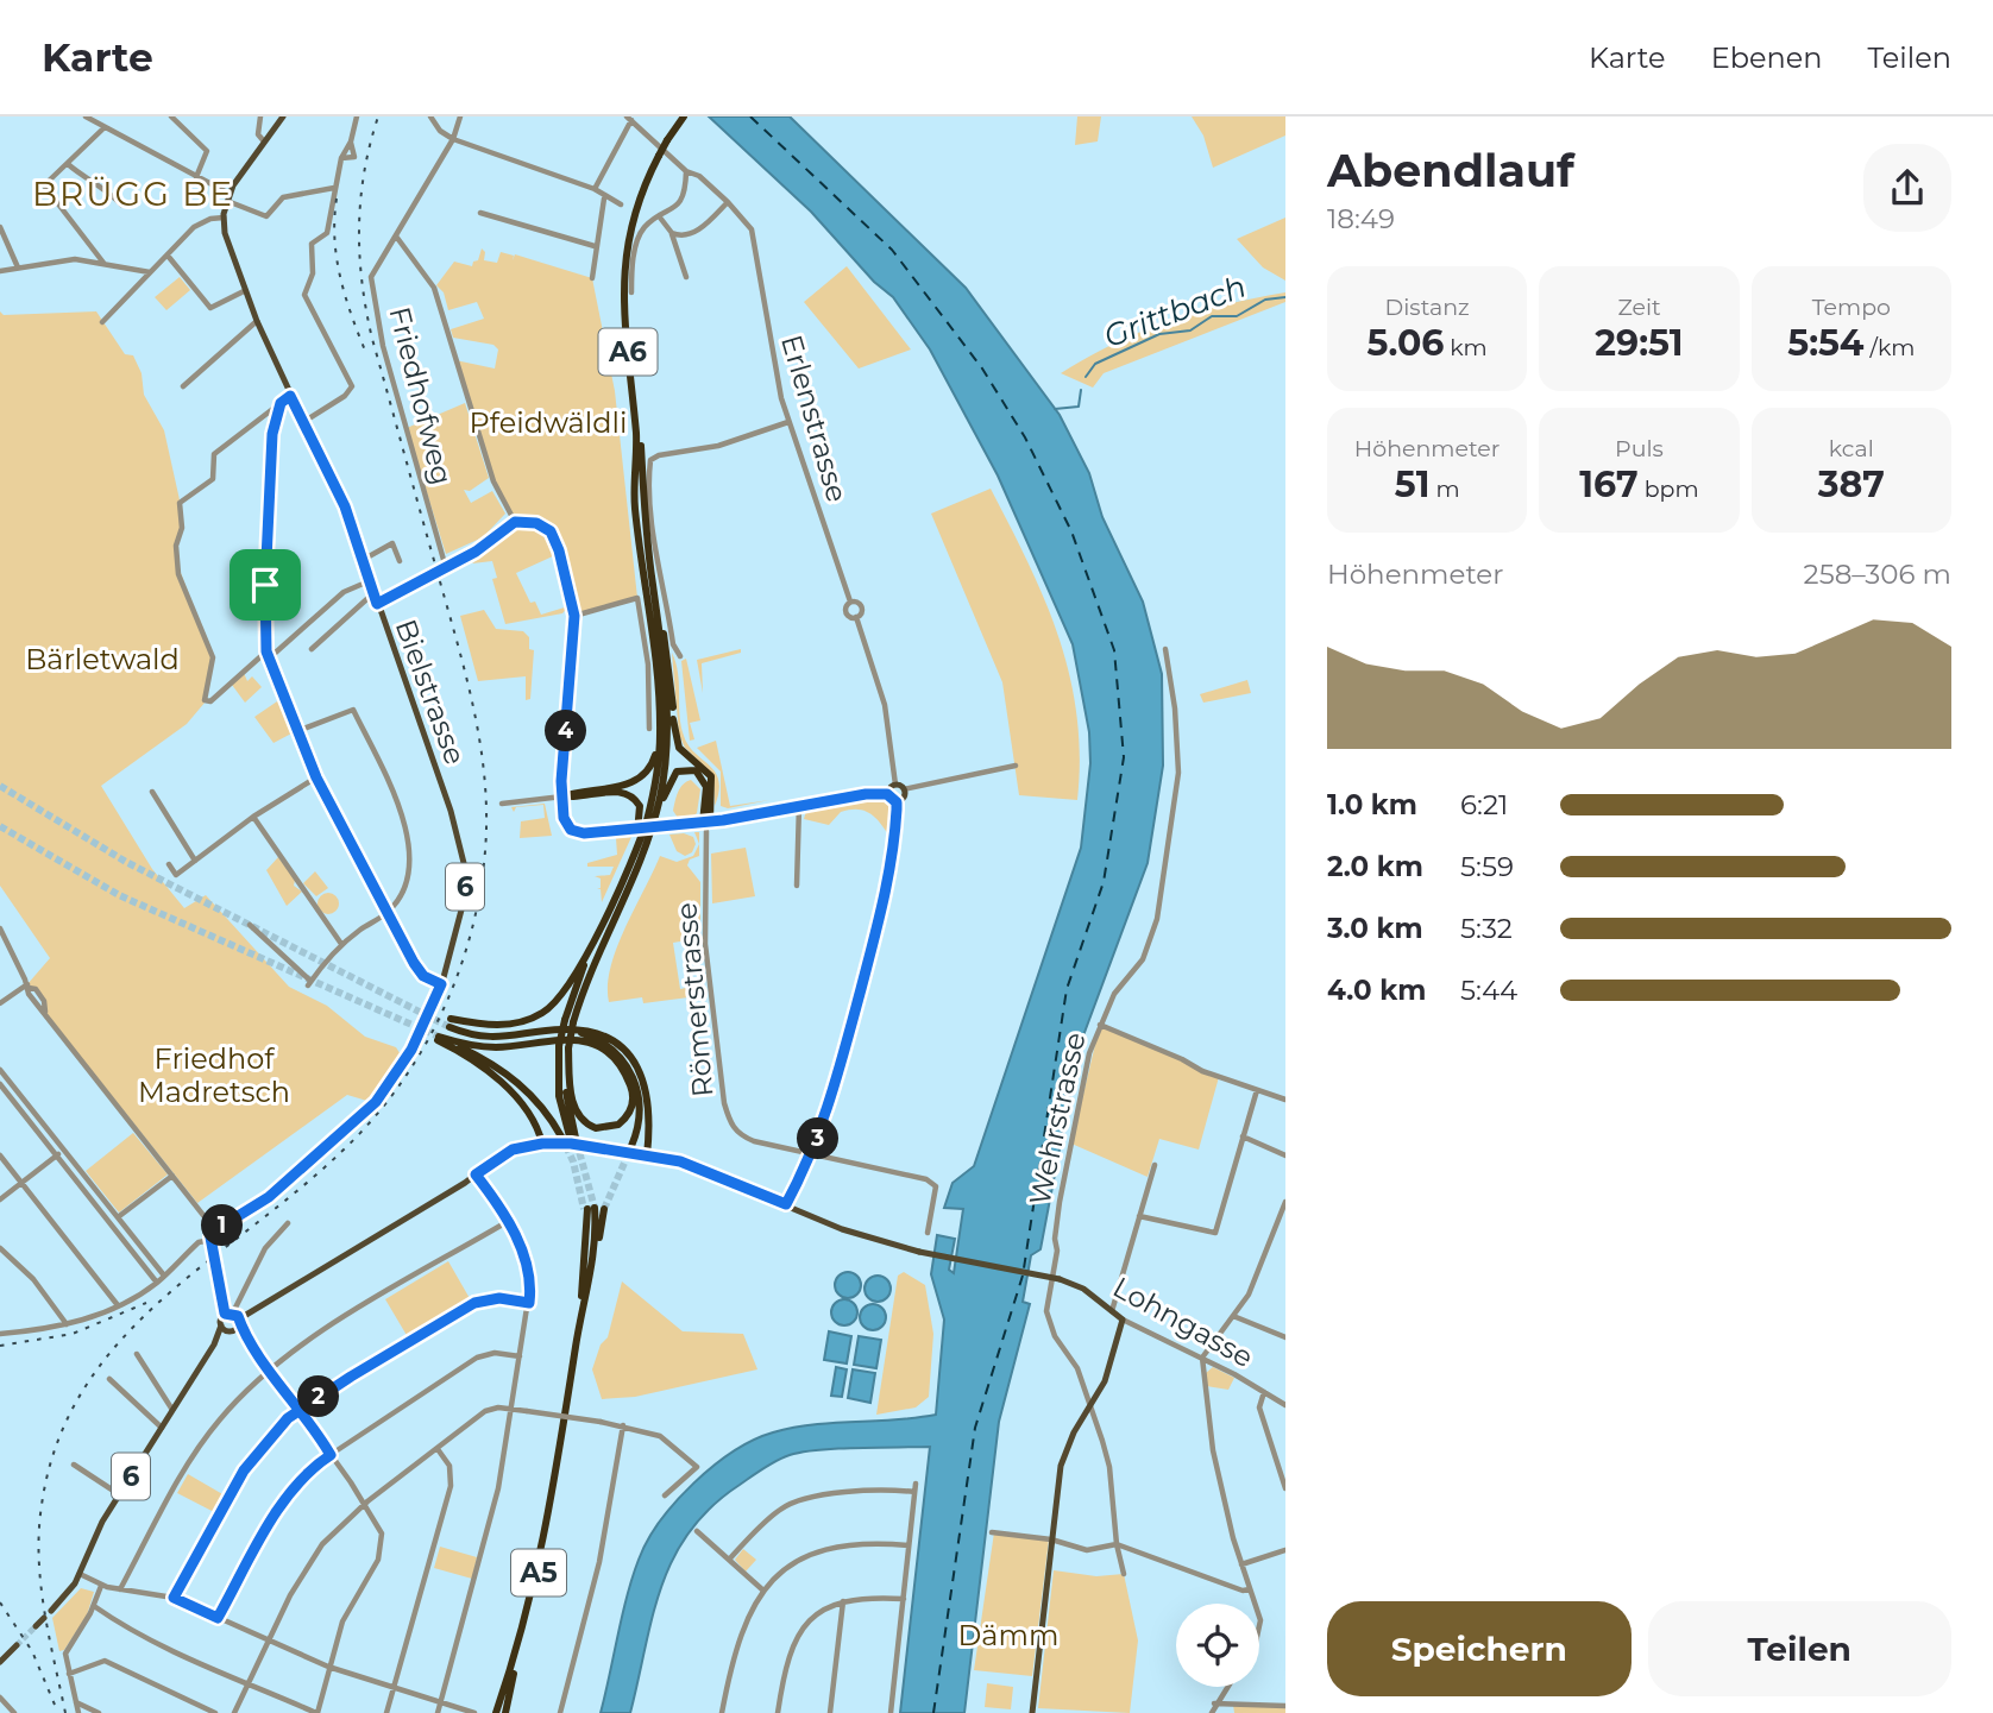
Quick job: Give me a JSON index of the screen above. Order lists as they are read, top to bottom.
{
  "streets": {
    "highway": ["A6", "A5"],
    "main road": ["Bielstrasse", "6", "Lohngasse"],
    "street": [
      "Friedhofweg",
      "Erlenstrasse",
      "Römerstrasse",
      "Wehrstrasse"
    ]
  },
  "districts": ["BRÜGG BE"],
  "water": ["Grittbach"],
  "parks": [
    "Pfeidwäldli",
    "Bärletwald",
    "Friedhof Madretsch",
    "Dämm"
  ],
  "page": {
    "header": "Karte",
    "nav": ["Karte", "Ebenen", "Teilen"],
    "heading": ["Abendlauf", "18:49"],
    "stats": [
      ["Distanz", "5.06 km"],
      ["Zeit", "29:51"],
      ["Tempo", "5:54 /km"],
      ["Höhenmeter", "51 m"],
      ["Puls", "167 bpm"],
      ["kcal", "387"]
    ],
    "chart": ["Höhenmeter", "258–306 m"],
    "pins": [
      "4",
      "3",
      "1",
      "2"
    ],
    "list": [
      {
        "name": "1.0 km",
        "note": "6:21"
      },
      {
        "name": "2.0 km",
        "note": "5:59"
      },
      {
        "name": "3.0 km",
        "note": "5:32"
      },
      {
        "name": "4.0 km",
        "note": "5:44"
      }
    ],
    "buttons": ["Speichern", "Teilen"]
  }
}
